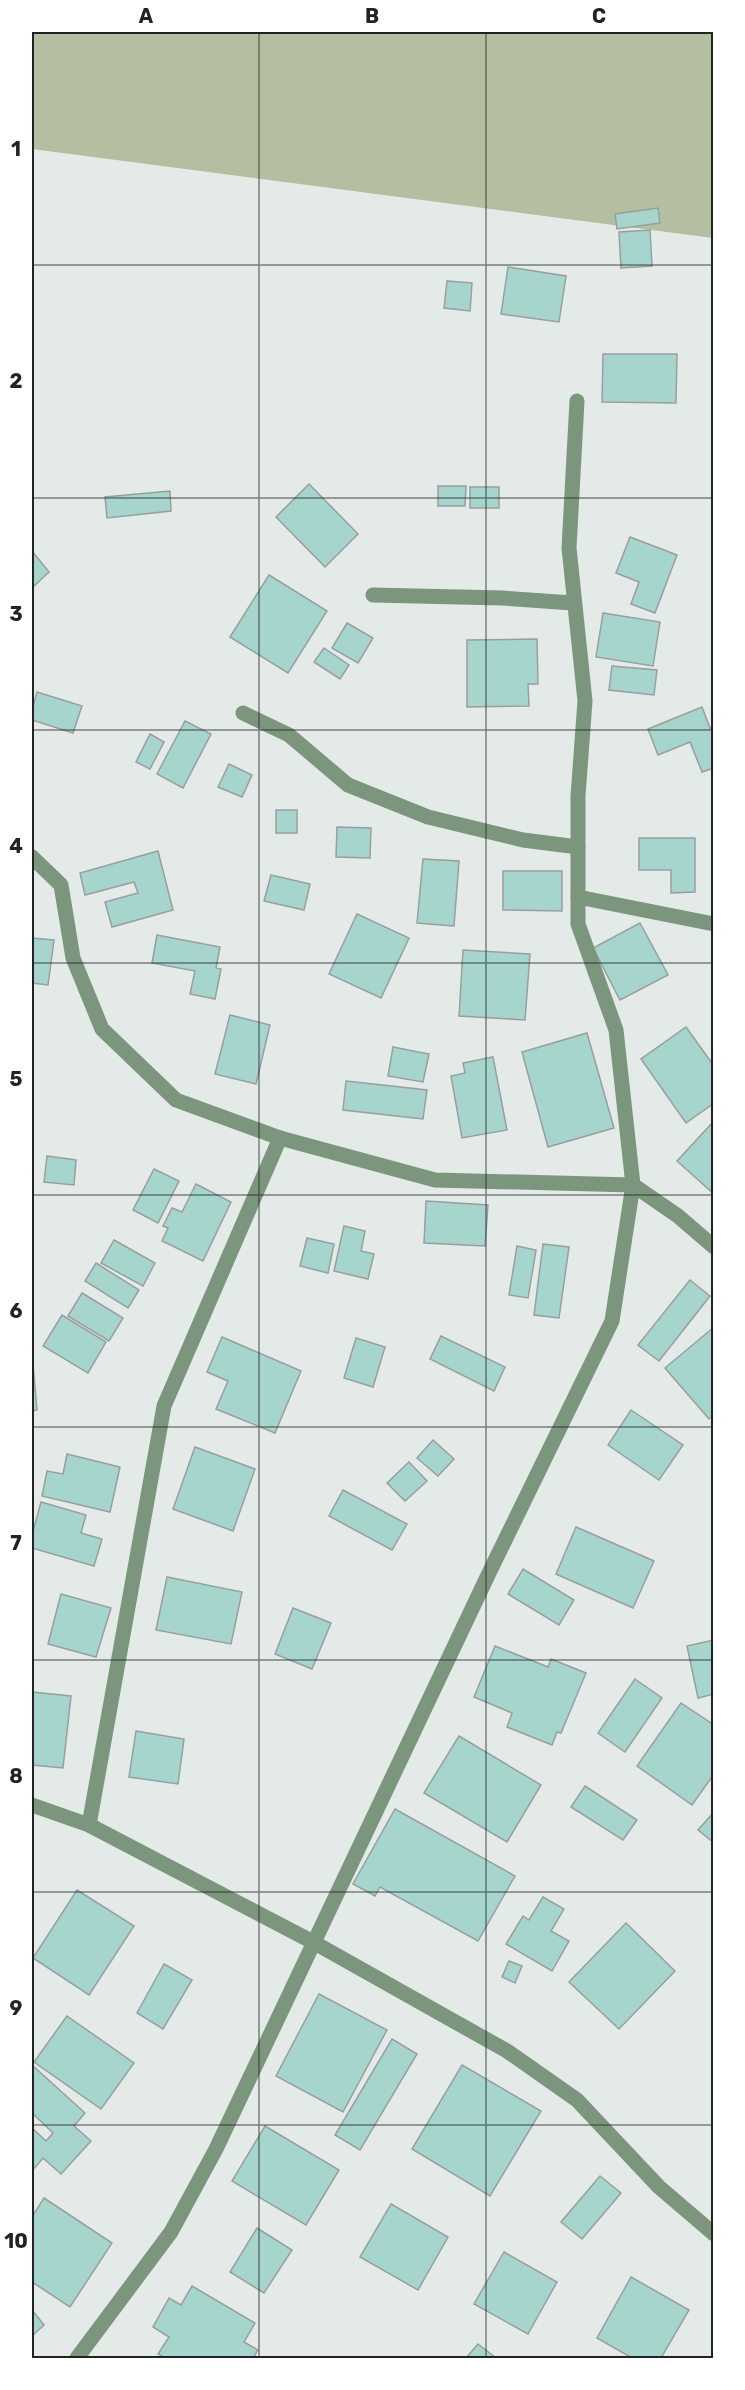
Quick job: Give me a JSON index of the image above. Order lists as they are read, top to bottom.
{
  "grid": {
    "columns": ["A", "B", "C"],
    "rows": [
      "1",
      "2",
      "3",
      "4",
      "5",
      "6",
      "7",
      "8",
      "9",
      "10"
    ]
  }
}
